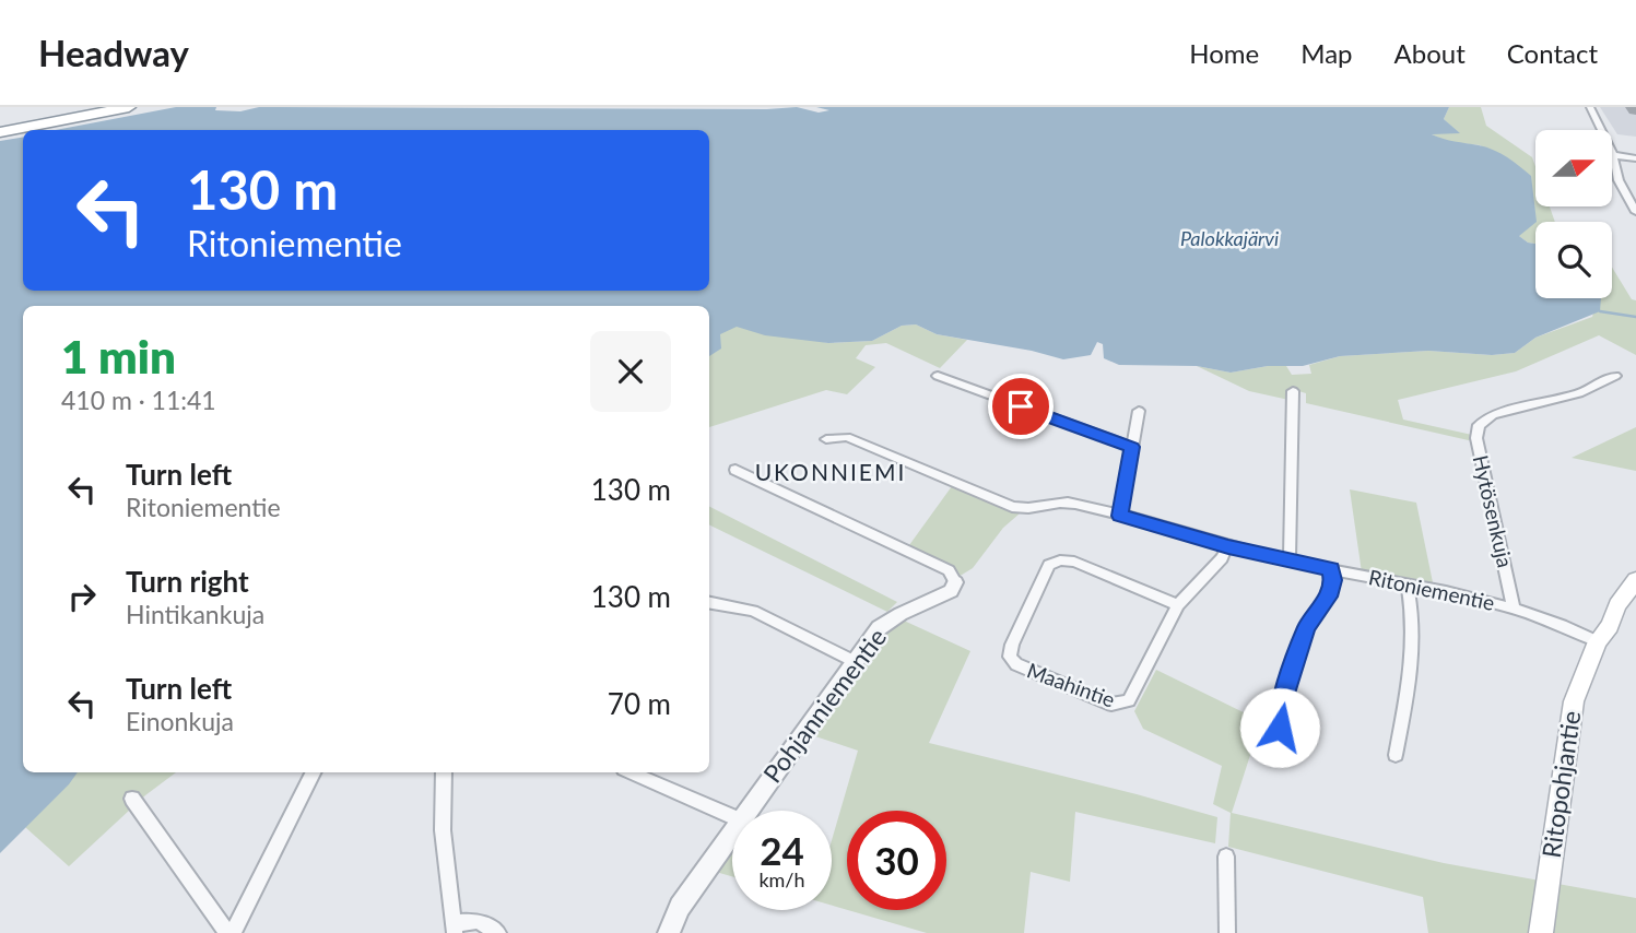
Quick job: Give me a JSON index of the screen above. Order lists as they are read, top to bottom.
{
  "streets": {
    "main road": ["Ritopohjantie"],
    "street": [
      "Hytösenkuja",
      "Ritoniementie",
      "Maahintie",
      "Pohjanniementie"
    ]
  },
  "crossings": [
    ["Hytösenkuja", "Ritoniementie"],
    ["Ritoniementie", "Maahintie"],
    ["Ritoniementie", "Ritopohjantie"]
  ],
  "districts": ["UKONNIEMI"],
  "water": ["Palokkajärvi"],
  "north": "right",
  "page": {
    "header": "Headway",
    "nav": [
      "Home",
      "Map",
      "About",
      "Contact"
    ],
    "turn": ["130 m", "Ritoniementie"],
    "heading": ["1 min", "410 m · 11:41"],
    "list": [
      {
        "name": "Turn left",
        "note": "Ritoniementie",
        "value": "130 m"
      },
      {
        "name": "Turn right",
        "note": "Hintikankuja",
        "value": "130 m"
      },
      {
        "name": "Turn left",
        "note": "Einonkuja",
        "value": "70 m"
      }
    ],
    "speed": "24 km/h",
    "limit": "30"
  }
}
